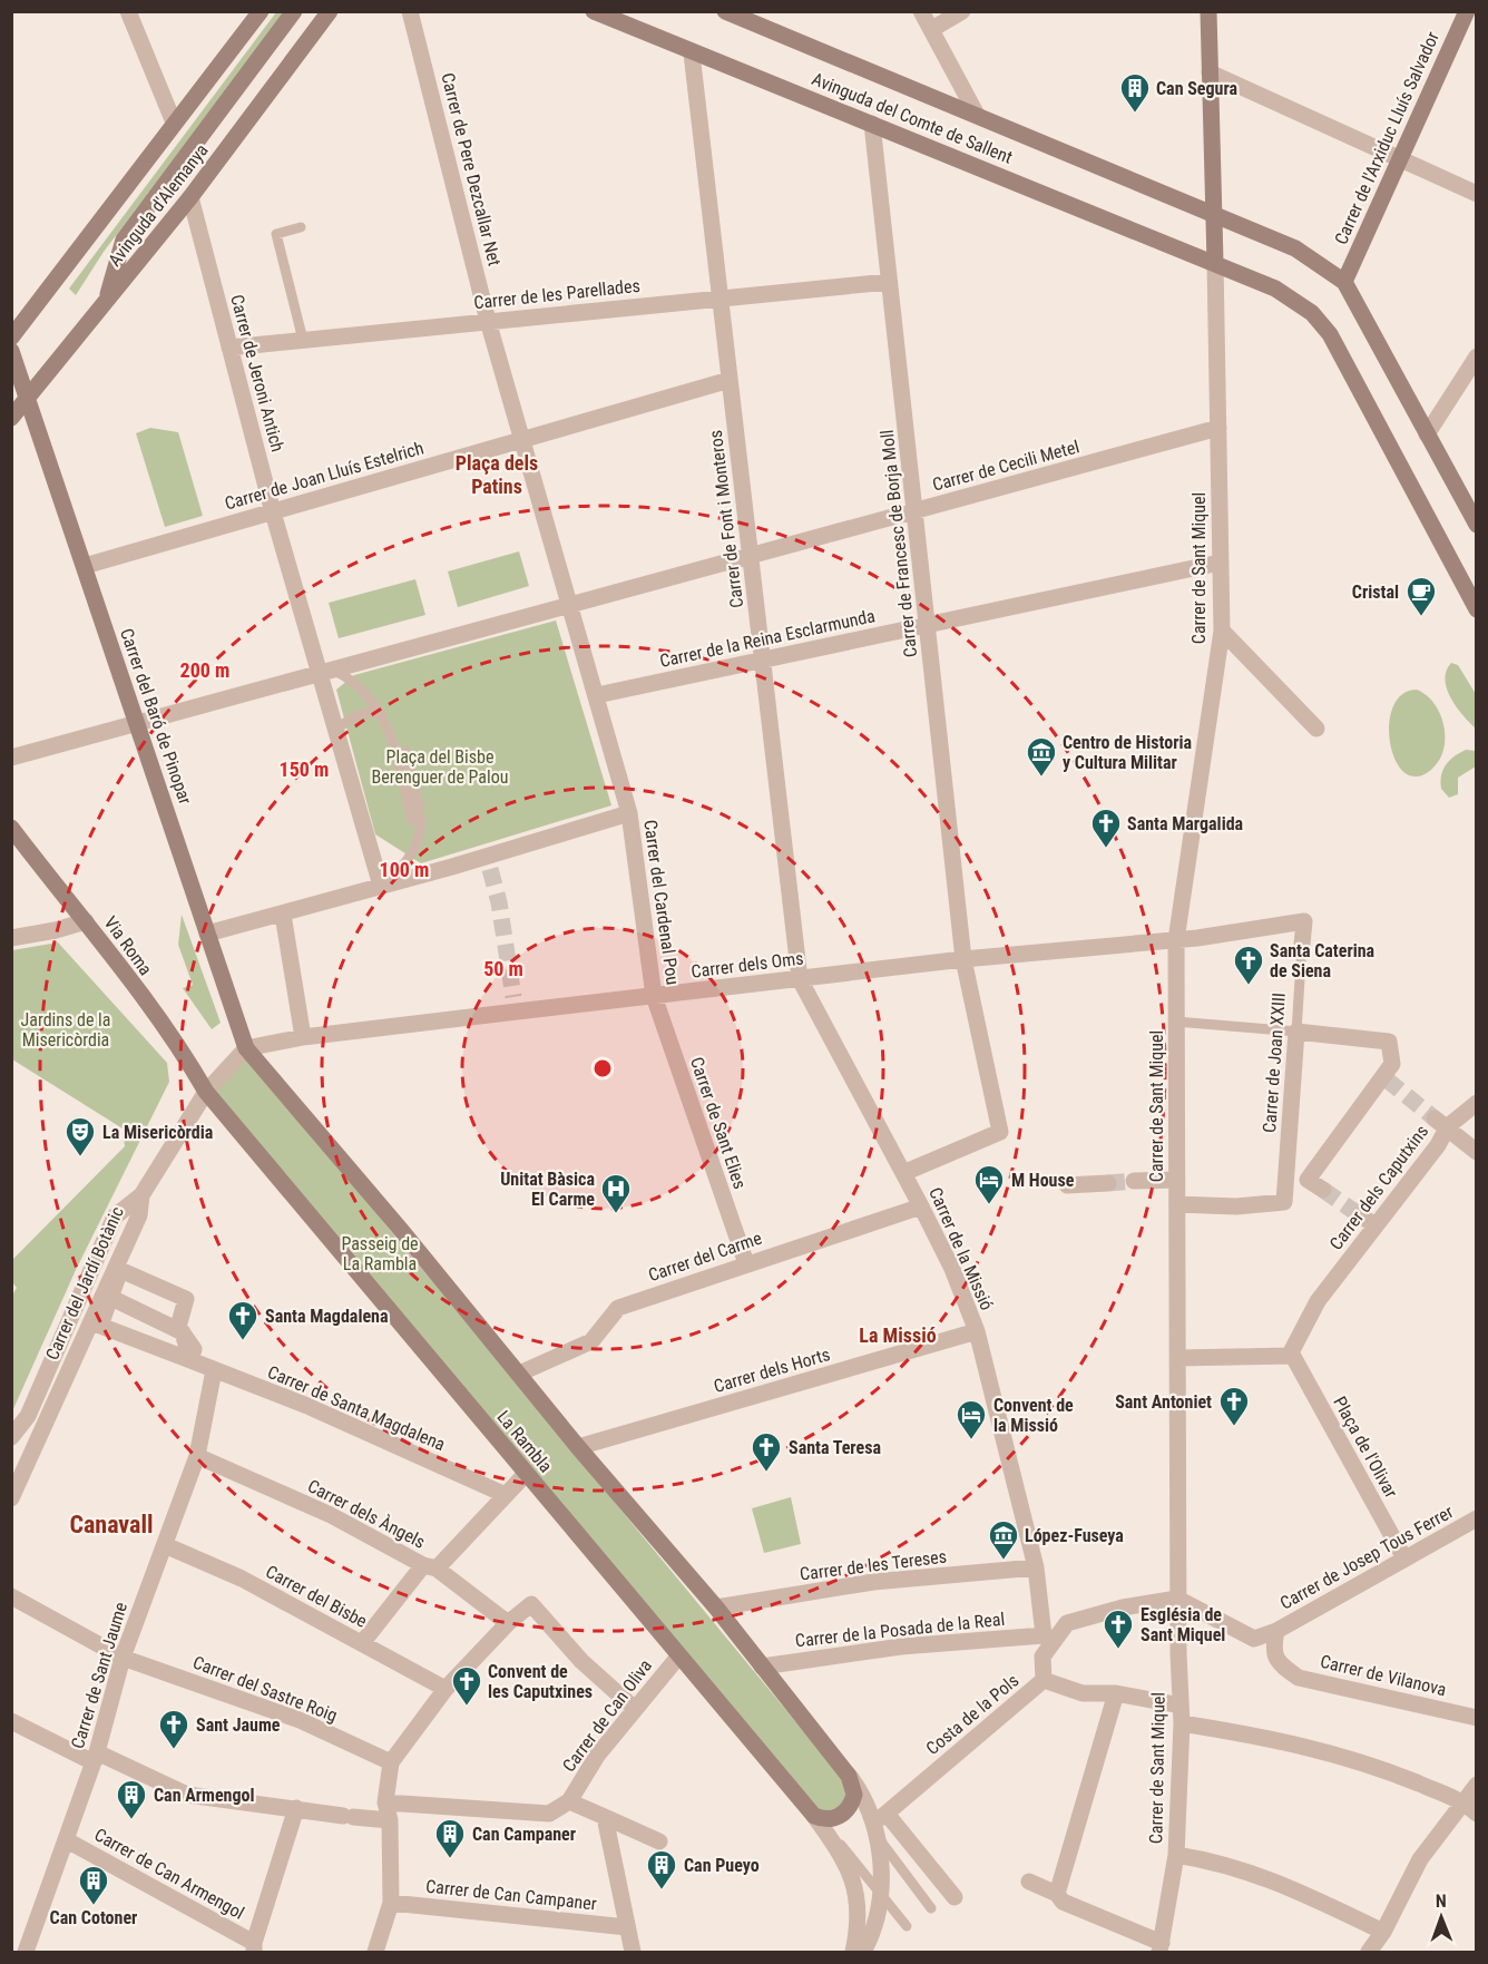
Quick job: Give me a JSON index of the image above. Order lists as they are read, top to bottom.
{
  "streets": {
    "main road": [
      "Avinguda del Comte de Sallent",
      "Carrer de l'Arxiduc Lluís Salvador",
      "Avinguda d'Alemanya",
      "Carrer del Baró de Pinopar",
      "Via Roma",
      "La Rambla"
    ],
    "street": [
      "Carrer de Pere Dezcallar Net",
      "Carrer de les Parellades",
      "Carrer de Jeroni Antich",
      "Carrer de Cecili Metel",
      "Carrer de Joan Lluís Estelrich",
      "Carrer de Font i Monteros",
      "Carrer de Francesc de Borja Moll",
      "Carrer de Sant Miquel",
      "Carrer de la Reina Esclarmunda",
      "Carrer del Cardenal Pou",
      "Carrer dels Oms",
      "Carrer de Joan XXIII",
      "Carrer de Sant Elies",
      "Carrer dels Caputxins",
      "Carrer de la Missió",
      "Carrer del Carme",
      "Carrer del Jardí Botànic",
      "Carrer dels Horts",
      "Carrer de Santa Magdalena",
      "Plaça de l'Olivar",
      "Carrer dels Àngels",
      "Carrer de Josep Tous Ferrer",
      "Carrer de les Tereses",
      "Carrer del Bisbe",
      "Carrer de la Posada de la Real",
      "Carrer de Sant Jaume",
      "Carrer de Vilanova",
      "Carrer del Sastre Roig",
      "Costa de la Pols",
      "Carrer de Can Oliva",
      "Carrer de Can Armengol",
      "Carrer de Can Campaner"
    ]
  },
  "crossings": [
    ["Avinguda del Comte de Sallent", "Carrer de l'Arxiduc Lluís Salvador"],
    ["Avinguda del Comte de Sallent", "Carrer de Font i Monteros"],
    ["Avinguda del Comte de Sallent", "Carrer de Francesc de Borja Moll"],
    ["Avinguda del Comte de Sallent", "Carrer de Sant Miquel"],
    ["Carrer de Pere Dezcallar Net", "Carrer de les Parellades"],
    ["Carrer de Pere Dezcallar Net", "Carrer de Cecili Metel"],
    ["Carrer de Pere Dezcallar Net", "Carrer de Joan Lluís Estelrich"],
    ["Avinguda d'Alemanya", "Carrer de Jeroni Antich"],
    ["Avinguda d'Alemanya", "Carrer del Baró de Pinopar"],
    ["Carrer de les Parellades", "Carrer de Jeroni Antich"],
    ["Carrer de les Parellades", "Carrer de Font i Monteros"],
    ["Carrer de les Parellades", "Carrer de Francesc de Borja Moll"],
    ["Carrer de Jeroni Antich", "Carrer de Joan Lluís Estelrich"],
    ["Carrer de Cecili Metel", "Carrer de Font i Monteros"],
    ["Carrer de Cecili Metel", "Carrer de Francesc de Borja Moll"],
    ["Carrer de Cecili Metel", "Carrer de Sant Miquel"],
    ["Carrer de Joan Lluís Estelrich", "Carrer de Font i Monteros"],
    ["Carrer de Joan Lluís Estelrich", "Carrer del Baró de Pinopar"],
    ["Carrer de Font i Monteros", "Carrer de la Reina Esclarmunda"],
    ["Carrer de Font i Monteros", "Carrer dels Oms"],
    ["Carrer de Font i Monteros", "Carrer de la Missió"],
    ["Carrer de Francesc de Borja Moll", "Carrer de la Reina Esclarmunda"],
    ["Carrer de Francesc de Borja Moll", "Carrer dels Oms"],
    ["Carrer de Francesc de Borja Moll", "Carrer de la Missió"],
    ["Carrer de Sant Miquel", "Carrer de la Reina Esclarmunda"],
    ["Carrer de Sant Miquel", "Carrer dels Oms"],
    ["Carrer de Sant Miquel", "Costa de la Pols"],
    ["Carrer del Baró de Pinopar", "Carrer dels Oms"],
    ["Carrer del Baró de Pinopar", "Carrer del Jardí Botànic"],
    ["Carrer del Baró de Pinopar", "La Rambla"],
    ["Carrer del Cardenal Pou", "Carrer dels Oms"],
    ["Carrer del Cardenal Pou", "Carrer de Sant Elies"],
    ["Via Roma", "Carrer del Jardí Botànic"],
    ["Via Roma", "La Rambla"],
    ["Carrer dels Oms", "Carrer de Joan XXIII"],
    ["Carrer dels Oms", "Carrer de Sant Elies"],
    ["Carrer dels Oms", "Carrer de la Missió"],
    ["Carrer dels Oms", "Carrer del Jardí Botànic"],
    ["Carrer dels Oms", "La Rambla"],
    ["Carrer de Sant Elies", "Carrer del Carme"],
    ["Carrer dels Caputxins", "Plaça de l'Olivar"],
    ["Carrer de la Missió", "Carrer del Carme"],
    ["Carrer de la Missió", "Carrer dels Horts"],
    ["Carrer de la Missió", "Carrer de les Tereses"],
    ["Carrer de la Missió", "Carrer de la Posada de la Real"],
    ["Carrer del Carme", "La Rambla"],
    ["Carrer del Jardí Botànic", "Carrer de Santa Magdalena"],
    ["Carrer del Jardí Botànic", "La Rambla"],
    ["Carrer dels Horts", "La Rambla"],
    ["Carrer de Santa Magdalena", "Carrer de Sant Jaume"],
    ["La Rambla", "Carrer de les Tereses"],
    ["La Rambla", "Carrer de la Posada de la Real"],
    ["La Rambla", "Carrer de Can Oliva"],
    ["Plaça de l'Olivar", "Carrer de Josep Tous Ferrer"],
    ["Carrer dels Àngels", "Carrer de Sant Jaume"],
    ["Carrer de Josep Tous Ferrer", "Carrer de Vilanova"],
    ["Carrer del Bisbe", "Carrer de Sant Jaume"],
    ["Carrer de Sant Jaume", "Carrer del Sastre Roig"],
    ["Carrer de Sant Jaume", "Carrer de Can Armengol"]
  ],
  "districts": ["Plaça dels Patins", "La Missió", "Canavall"],
  "parks": ["Plaça del Bisbe Berenguer de Palou", "Jardins de la Misericòrdia", "Passeig de La Rambla"],
  "places": {
    "building": [
      "Can Segura",
      "Can Armengol",
      "Can Campaner",
      "Can Pueyo",
      "Can Cotoner"
    ],
    "cafe": ["Cristal"],
    "museum": ["Centro de Historia y Cultura Militar", "López-Fuseya"],
    "church": [
      "Santa Margalida",
      "Santa Caterina de Siena",
      "Santa Magdalena",
      "Sant Antoniet",
      "Santa Teresa",
      "Església de Sant Miquel",
      "Convent de les Caputxines",
      "Sant Jaume"
    ],
    "theatre": ["La Misericòrdia"],
    "hotel": ["M House", "Convent de la Missió"],
    "hospital": ["Unitat Bàsica El Carme"]
  },
  "north": "top",
  "rings": [
    "200 m",
    "150 m",
    "100 m",
    "50 m"
  ]
}
